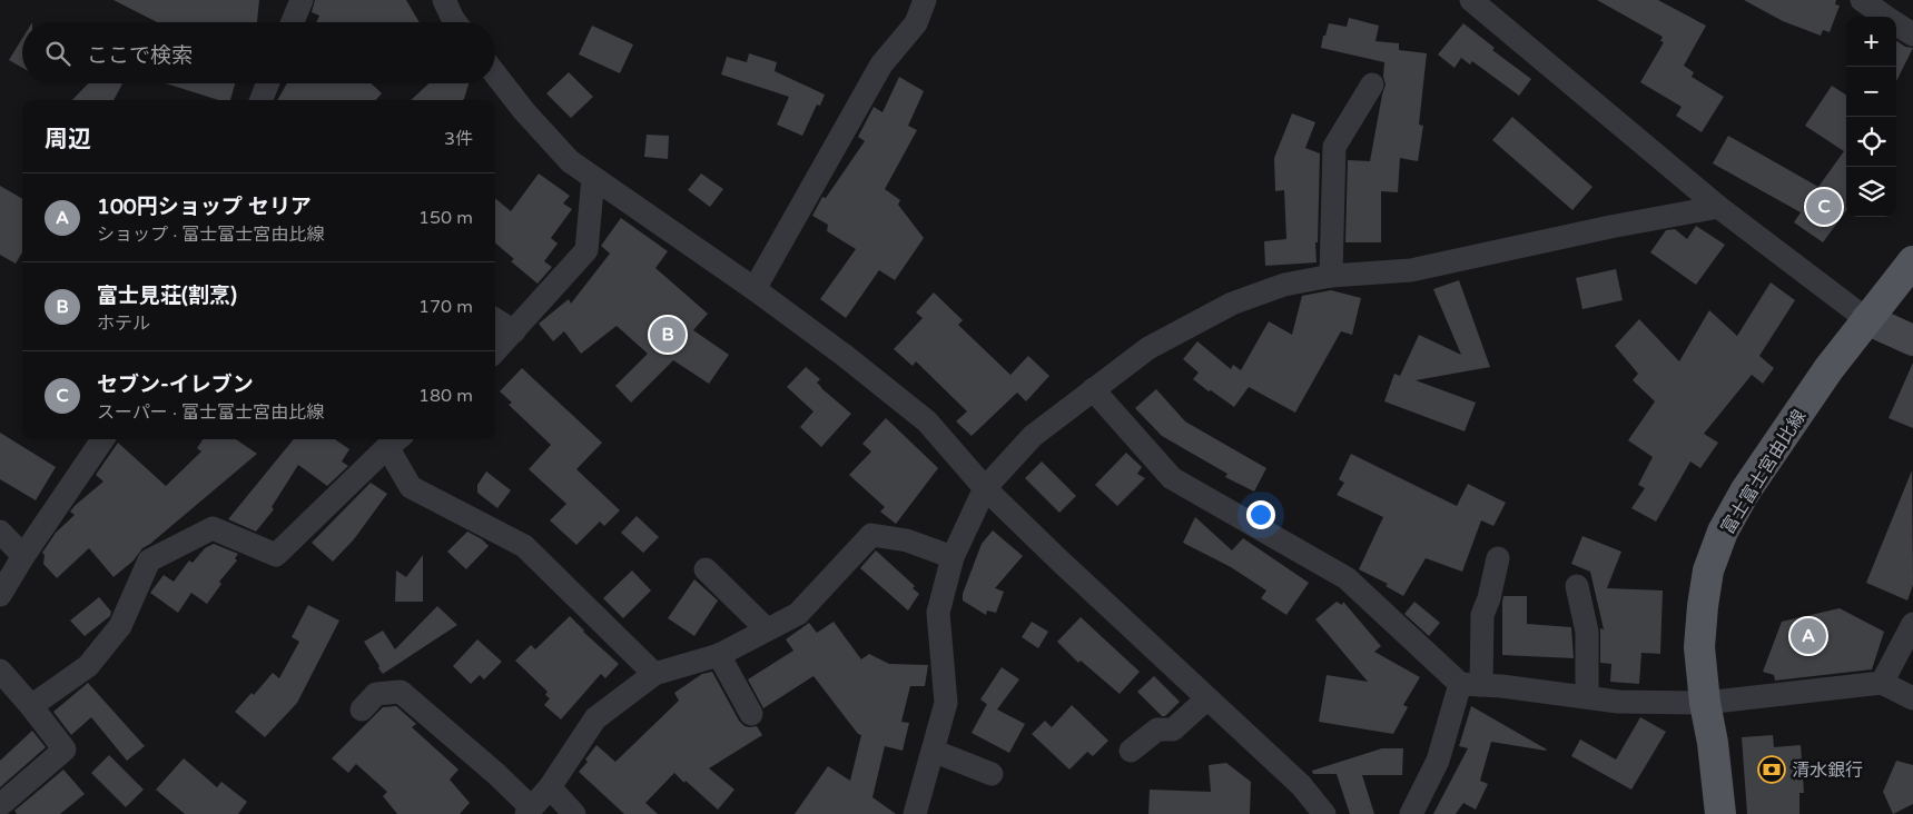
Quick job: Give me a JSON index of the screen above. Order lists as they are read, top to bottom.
{
  "streets": {
    "main road": ["富士富士宮由比線"]
  },
  "places": {
    "bank": ["清水銀行"]
  },
  "page": {
    "map_buttons": ["+", "−"],
    "search": "ここで検索",
    "heading": ["周辺", "3件"],
    "list": [
      {
        "mark": "A",
        "name": "100円ショップ セリア",
        "note": "ショップ · 富士富士宮由比線",
        "value": "150 m"
      },
      {
        "mark": "B",
        "name": "富士見荘(割烹)",
        "note": "ホテル",
        "value": "170 m"
      },
      {
        "mark": "C",
        "name": "セブン-イレブン",
        "note": "スーパー · 富士富士宮由比線",
        "value": "180 m"
      }
    ],
    "pins": ["C", "B", "A"]
  }
}
